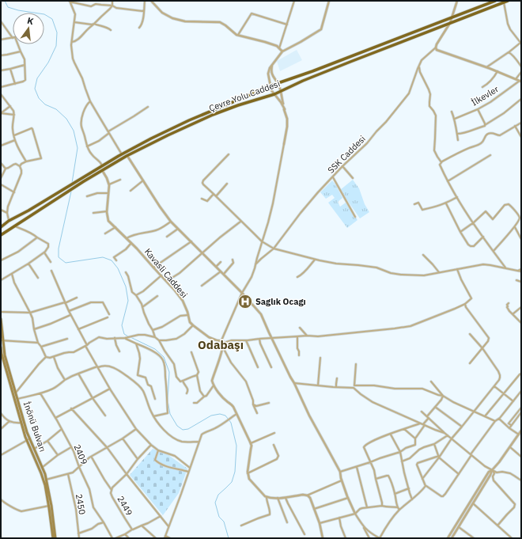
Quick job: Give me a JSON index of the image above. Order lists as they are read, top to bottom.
{
  "streets": {
    "highway": ["Çevre Yolu Caddesi"],
    "main road": ["İnönü Bulvarı"],
    "street": [
      "İlkevler",
      "SSK Caddesi",
      "Kavasli Caddesi",
      "2409",
      "2450",
      "2449"
    ]
  },
  "crossings": [
    ["Çevre Yolu Caddesi", "Kavasli Caddesi"]
  ],
  "districts": ["Odabaşı"],
  "places": {
    "hospital": ["Saglık Ocagı"]
  },
  "north": "top"
}
